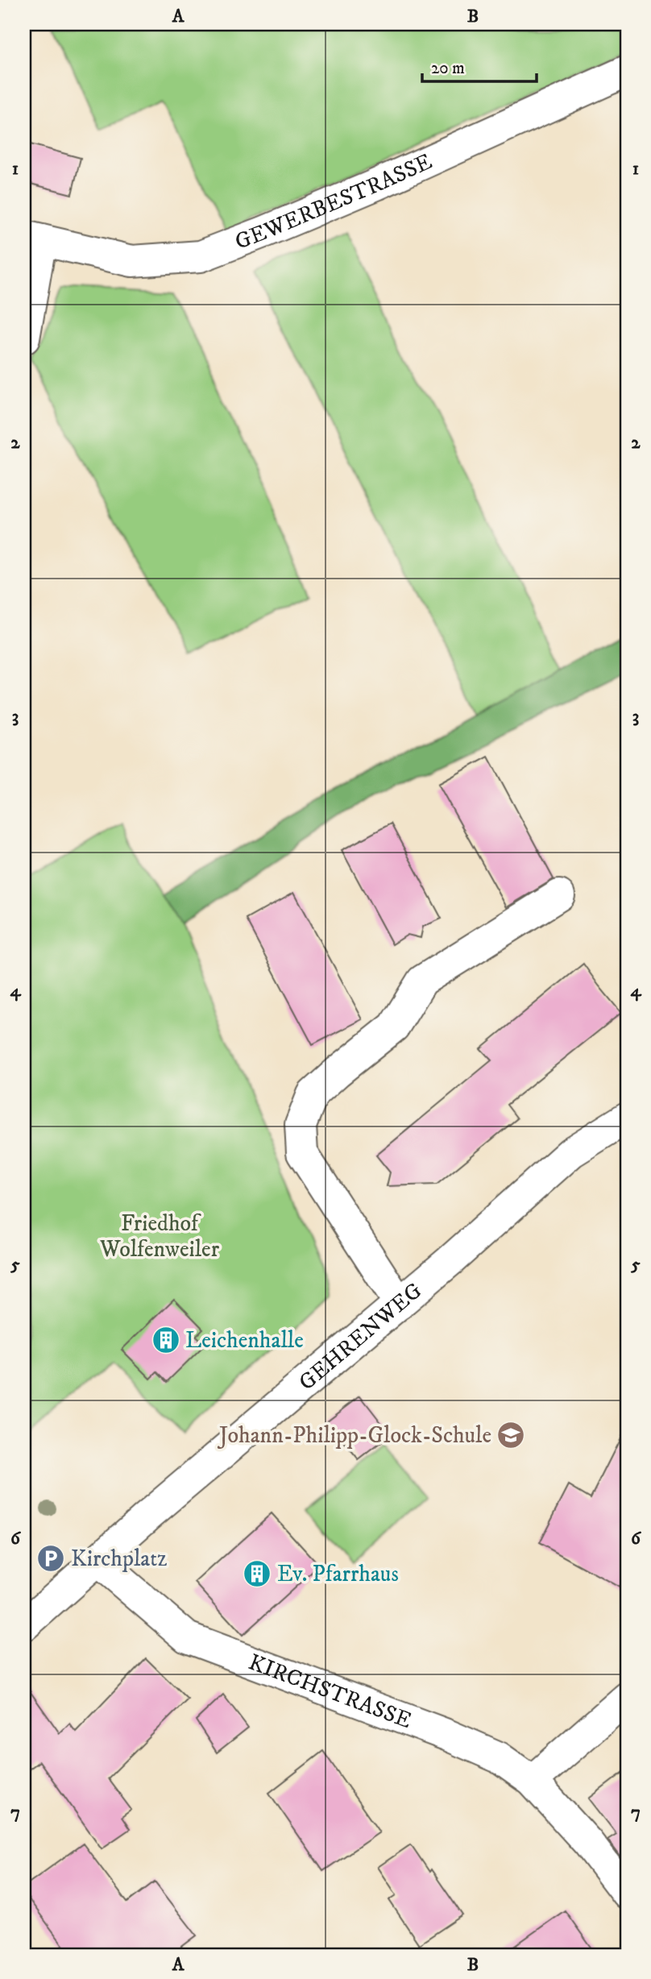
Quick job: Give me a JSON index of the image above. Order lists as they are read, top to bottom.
{
  "streets": {
    "street": ["GEWERBESTRASSE", "GEHRENWEG", "KIRCHSTRASSE"]
  },
  "crossings": [
    ["GEHRENWEG", "KIRCHSTRASSE"]
  ],
  "parks": ["Friedhof Wolfenweiler"],
  "places": {
    "building": ["Leichenhalle", "Ev. Pfarrhaus"],
    "school or university": ["Johann-Philipp-Glock-Schule"],
    "parking": ["Kirchplatz"]
  },
  "scale_bar": "20 m",
  "grid": {
    "columns": ["A", "B"],
    "rows": [
      "1",
      "2",
      "3",
      "4",
      "5",
      "6",
      "7"
    ]
  }
}
